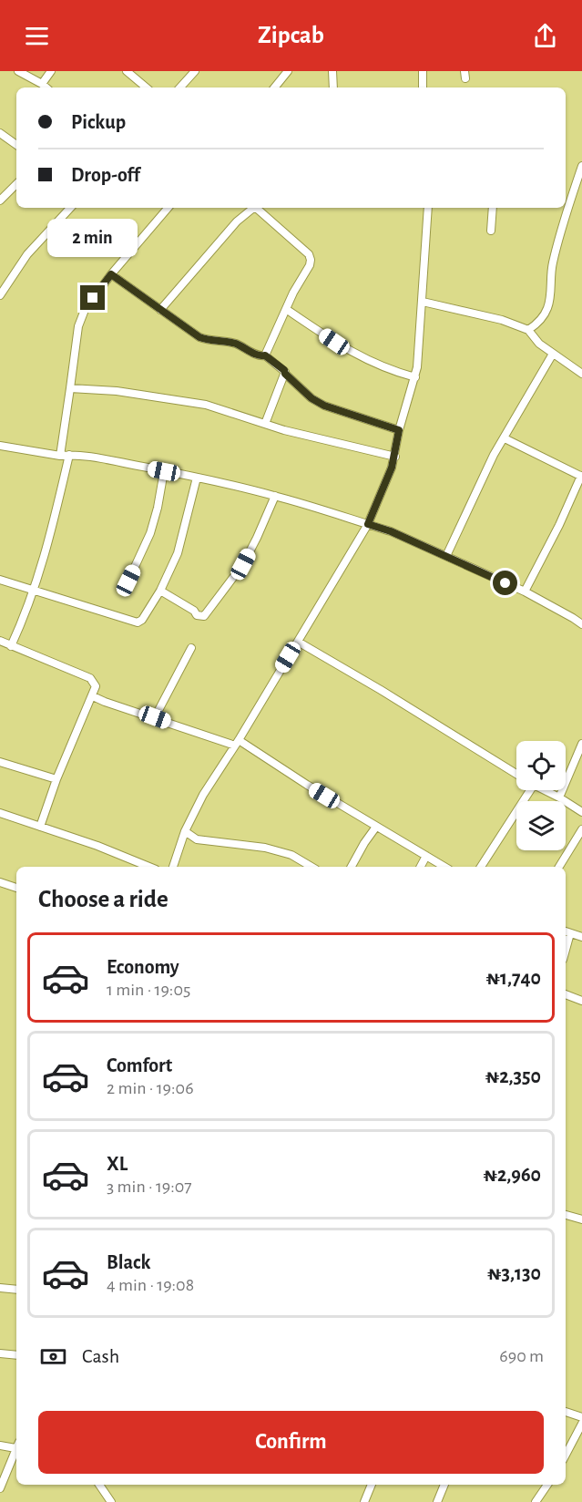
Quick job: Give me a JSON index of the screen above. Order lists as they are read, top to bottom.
{
  "page": {
    "header": "Zipcab",
    "banner": ["Pickup", "Drop-off"],
    "bubble": "2 min",
    "heading": "Choose a ride",
    "list": [
      {
        "name": "Economy",
        "note": "1 min · 19:05",
        "value": "₦1,740"
      },
      {
        "name": "Comfort",
        "note": "2 min · 19:06",
        "value": "₦2,350"
      },
      {
        "name": "XL",
        "note": "3 min · 19:07",
        "value": "₦2,960"
      },
      {
        "name": "Black",
        "note": "4 min · 19:08",
        "value": "₦3,130"
      }
    ],
    "pay": ["Cash", "690 m"],
    "buttons": "Confirm"
  }
}
